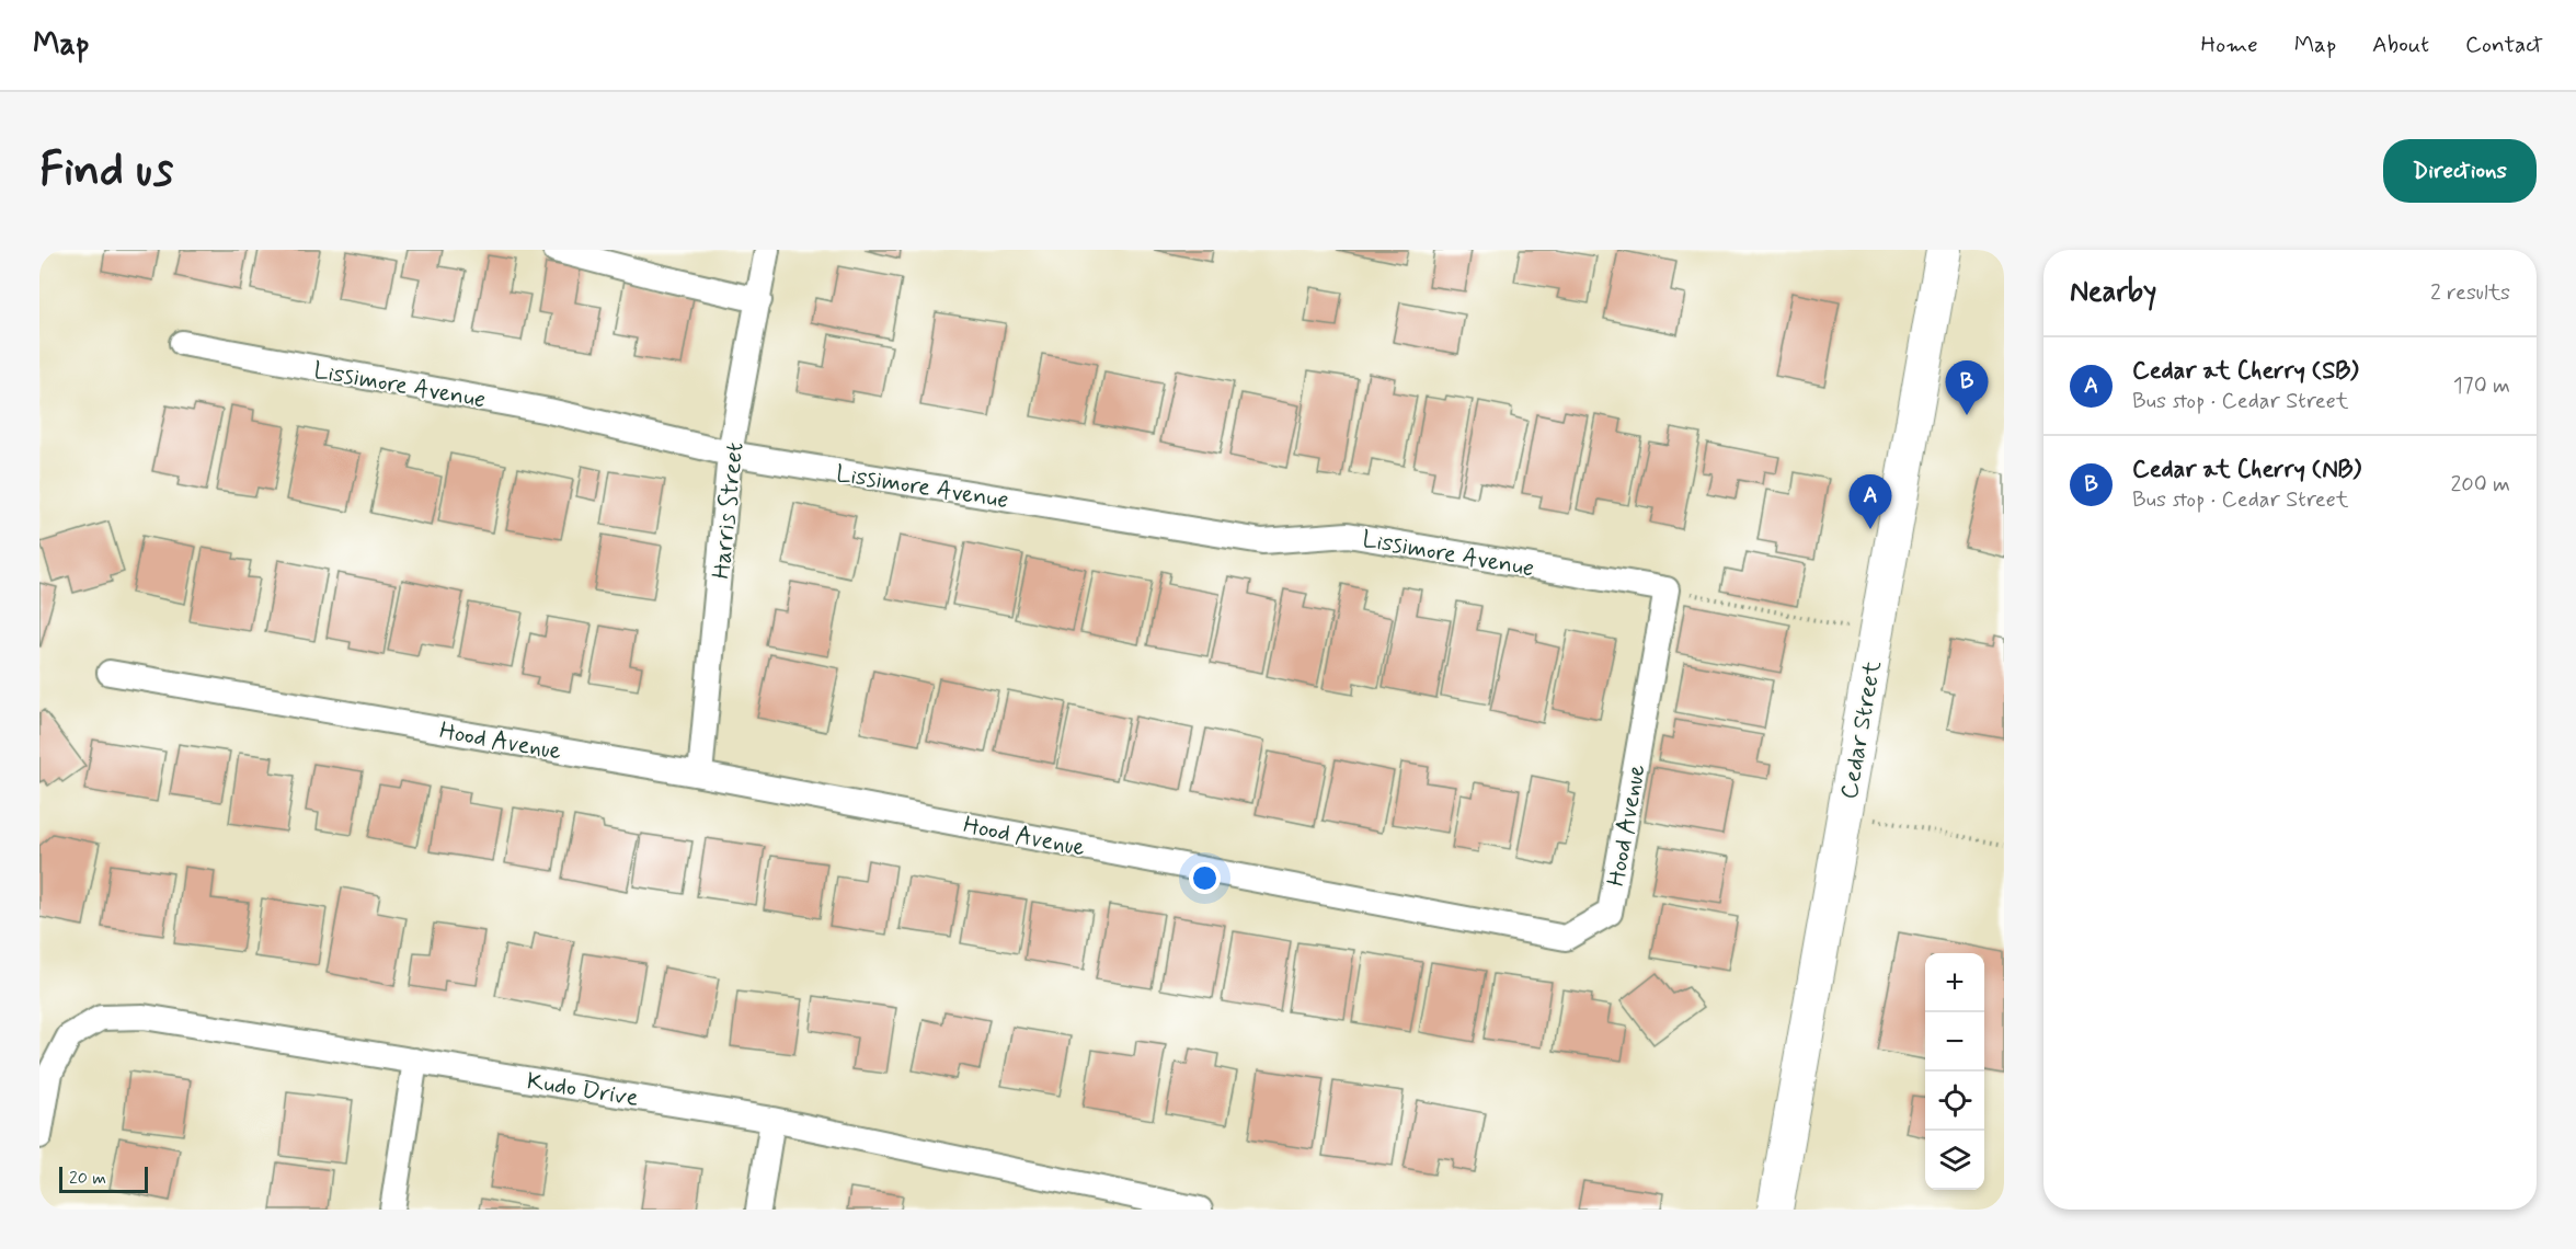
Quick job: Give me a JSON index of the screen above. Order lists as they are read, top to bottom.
{
  "streets": {
    "main road": ["Cedar Street"],
    "street": [
      "Lissimore Avenue",
      "Harris Street",
      "Hood Avenue",
      "Kudo Drive"
    ]
  },
  "crossings": [
    ["Lissimore Avenue", "Harris Street"],
    ["Lissimore Avenue", "Hood Avenue"],
    ["Harris Street", "Hood Avenue"]
  ],
  "scale_bar": "20 m",
  "page": {
    "header": "Map",
    "nav": [
      "Home",
      "Map",
      "About",
      "Contact"
    ],
    "buttons": "Directions",
    "title": "Find us",
    "heading": ["Nearby", "2 results"],
    "list": [
      {
        "mark": "A",
        "name": "Cedar at Cherry (SB)",
        "note": "Bus stop · Cedar Street",
        "value": "170 m"
      },
      {
        "mark": "B",
        "name": "Cedar at Cherry (NB)",
        "note": "Bus stop · Cedar Street",
        "value": "200 m"
      }
    ],
    "pins": ["B", "A"],
    "map_buttons": ["+", "−"],
    "scale": "20 m"
  }
}
